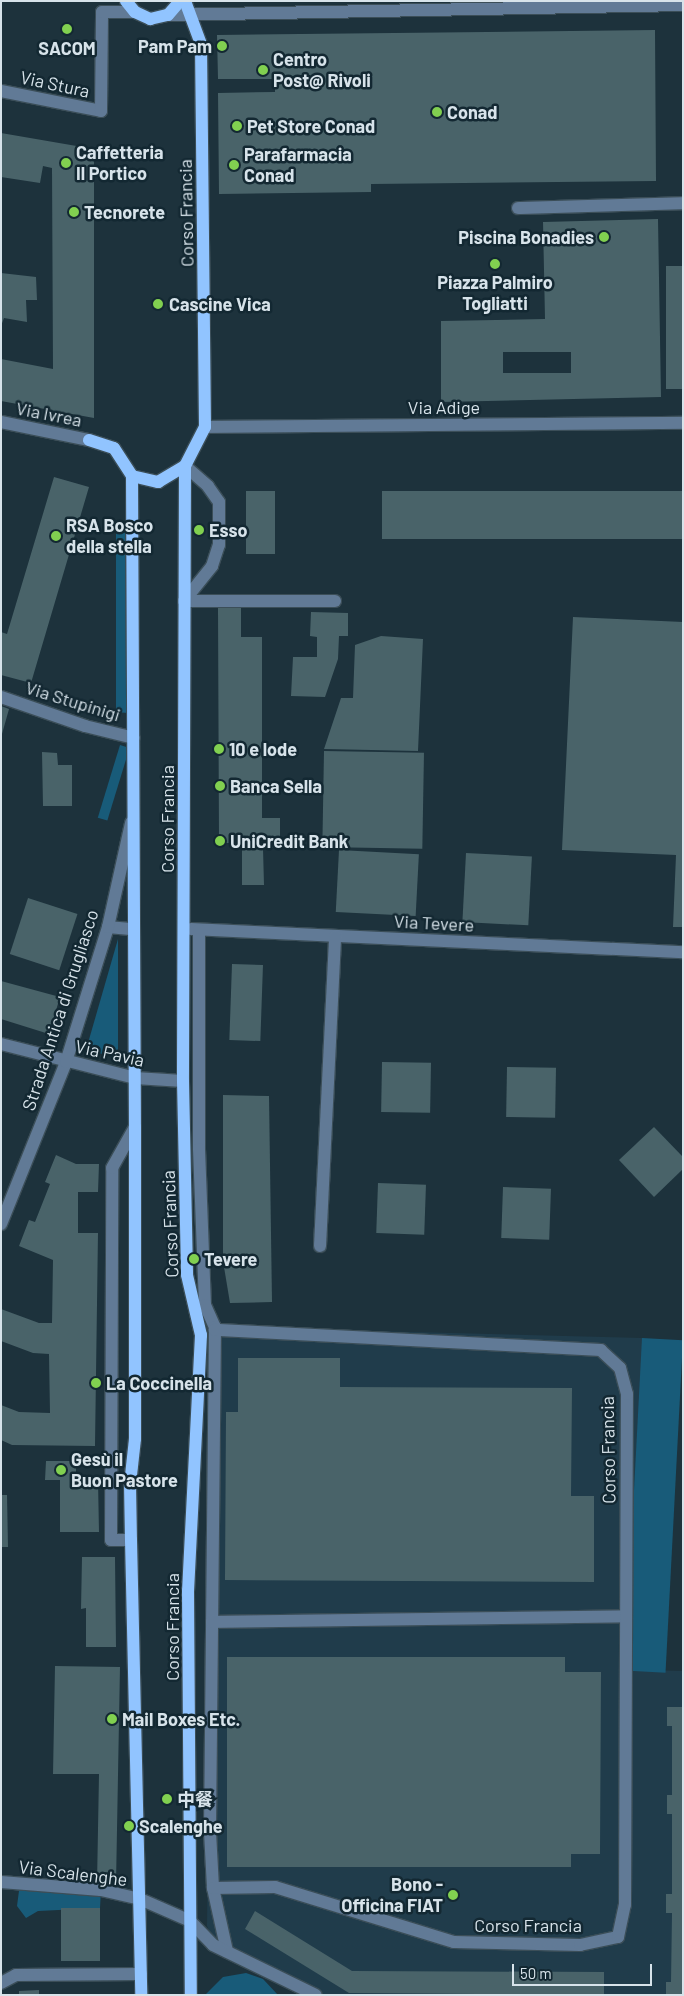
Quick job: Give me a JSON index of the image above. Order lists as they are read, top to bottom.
{
  "streets": {
    "main road": ["Corso Francia"],
    "street": [
      "Via Stura",
      "Via Adige",
      "Via Ivrea",
      "Via Stupinigi",
      "Via Tevere",
      "Strada Antica di Grugliasco",
      "Via Pavia",
      "Via Scalenghe"
    ]
  },
  "crossings": [
    ["Corso Francia", "Via Adige"],
    ["Corso Francia", "Via Stupinigi"],
    ["Corso Francia", "Via Tevere"],
    ["Corso Francia", "Strada Antica di Grugliasco"],
    ["Corso Francia", "Via Pavia"],
    ["Corso Francia", "Via Scalenghe"],
    ["Strada Antica di Grugliasco", "Via Pavia"]
  ],
  "places": [
    "SACOM",
    "Pam Pam",
    "Centro Post@ Rivoli",
    "Conad",
    "Pet Store Conad",
    "Caffetteria Il Portico",
    "Parafarmacia Conad",
    "Tecnorete",
    "Piscina Bonadies",
    "Piazza Palmiro Togliatti",
    "Cascine Vica",
    "Esso",
    "RSA Bosco della stella",
    "10 e lode",
    "Banca Sella",
    "UniCredit Bank",
    "Tevere",
    "La Coccinella",
    "Gesù il Buon Pastore",
    "Mail Boxes Etc.",
    "中餐",
    "Scalenghe",
    "Bono - Officina FIAT"
  ],
  "scale_bar": "50 m"
}
